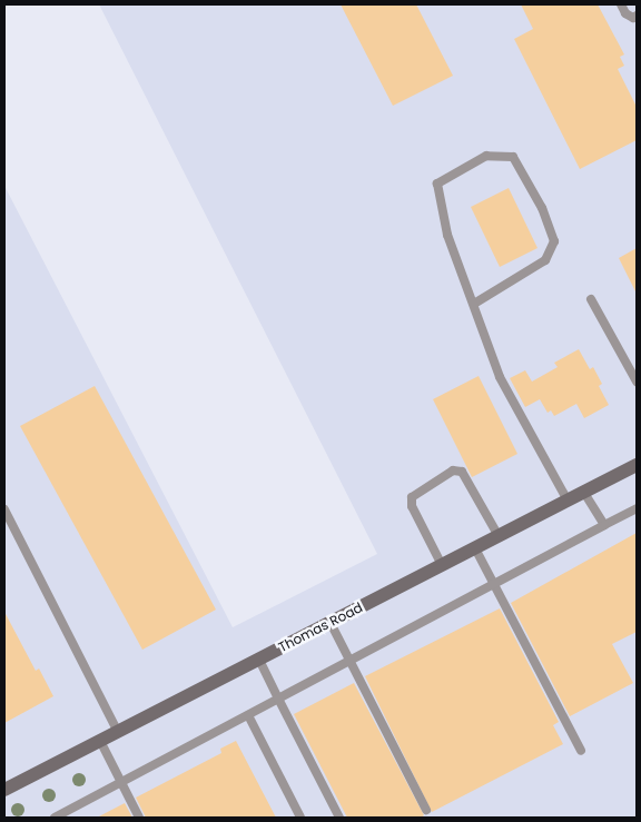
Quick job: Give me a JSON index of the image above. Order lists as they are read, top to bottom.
{
  "streets": {
    "street": ["Thomas Road"]
  }
}
